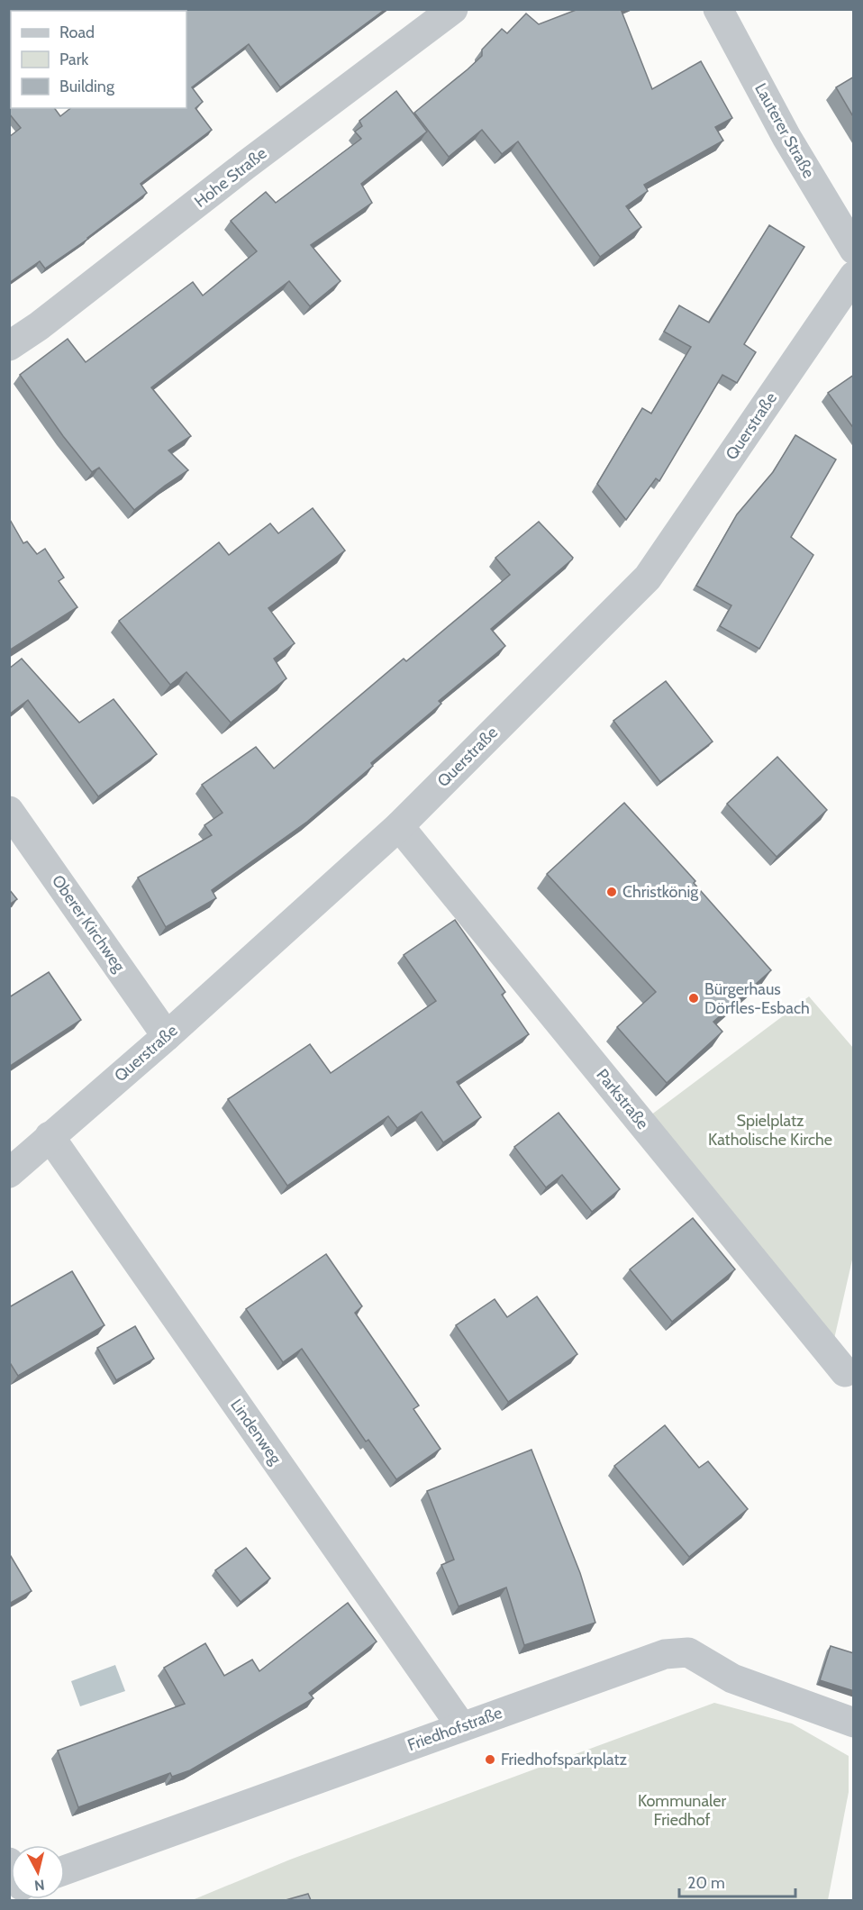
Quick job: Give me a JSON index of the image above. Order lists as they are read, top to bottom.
{
  "streets": {
    "street": [
      "Lauterer Straße",
      "Hohe Straße",
      "Querstraße",
      "Oberer Kirchweg",
      "Parkstraße",
      "Lindenweg",
      "Friedhofstraße"
    ]
  },
  "crossings": [
    ["Querstraße", "Oberer Kirchweg"],
    ["Querstraße", "Parkstraße"],
    ["Querstraße", "Lindenweg"],
    ["Lindenweg", "Friedhofstraße"]
  ],
  "parks": ["Spielplatz Katholische Kirche", "Kommunaler Friedhof"],
  "places": ["Christkönig", "Bürgerhaus Dörfles-Esbach", "Friedhofsparkplatz"],
  "legend": ["Road", "Park", "Building"],
  "scale_bar": "20 m",
  "north": "bottom"
}
